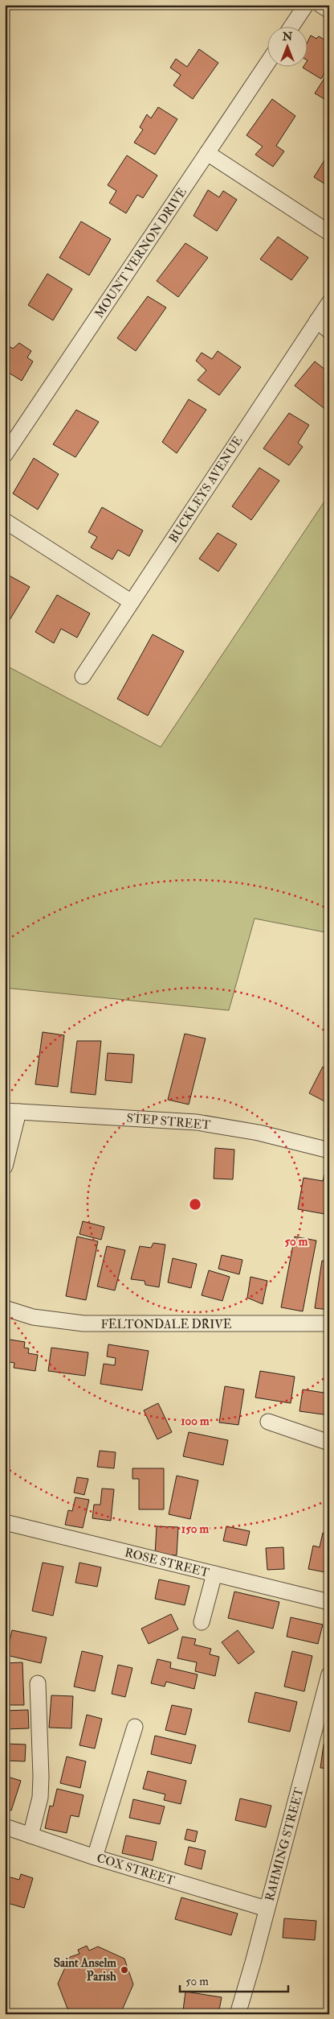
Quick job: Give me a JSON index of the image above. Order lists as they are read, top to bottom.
{
  "streets": {
    "street": [
      "MOUNT VERNON DRIVE",
      "BUCKLEYS AVENUE",
      "STEP STREET",
      "FELTONDALE DRIVE",
      "ROSE STREET",
      "RAHMING STREET",
      "COX STREET"
    ]
  },
  "crossings": [
    ["RAHMING STREET", "COX STREET"]
  ],
  "places": ["Saint Anselm Parish"],
  "scale_bar": "50 m",
  "north": "top",
  "rings": ["50 m", "100 m", "150 m"]
}
